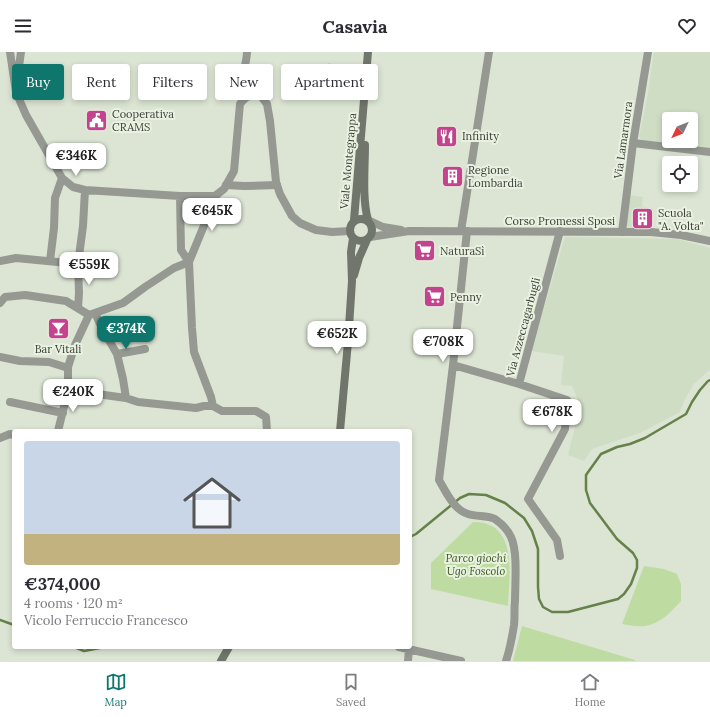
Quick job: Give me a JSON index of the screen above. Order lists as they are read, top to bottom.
{
  "streets": {
    "main road": ["Viale Montegrappa"],
    "street": ["Via Lamarmora", "Corso Promessi Sposi", "Via Azzeccagarbugli"]
  },
  "crossings": [
    ["Via Lamarmora", "Corso Promessi Sposi"],
    ["Viale Montegrappa", "Corso Promessi Sposi"],
    ["Corso Promessi Sposi", "Via Azzeccagarbugli"]
  ],
  "parks": ["Parco giochi Ugo Foscolo"],
  "places": {
    "public building": ["Cooperativa CRAMS"],
    "restaurant": ["Infinity"],
    "building": ["Regione Lombardia", "Scuola \"A. Volta\""],
    "supermarket": ["NaturaSì", "Penny"],
    "bar": ["Bar Vitali"]
  },
  "north": "bottom left",
  "page": {
    "header": "Casavia",
    "chip": [
      "Buy",
      "Rent",
      "Filters",
      "New",
      "Apartment"
    ],
    "price": [
      "€346K",
      "€645K",
      "€559K",
      "€374K",
      "€652K",
      "€708K",
      "€240K",
      "€678K"
    ],
    "list": [
      {
        "name": "€374,000",
        "note": "4 rooms · 120 m² · Vicolo Ferruccio Francesco"
      }
    ],
    "tabs": ["Map", "Saved", "Home"]
  }
}
